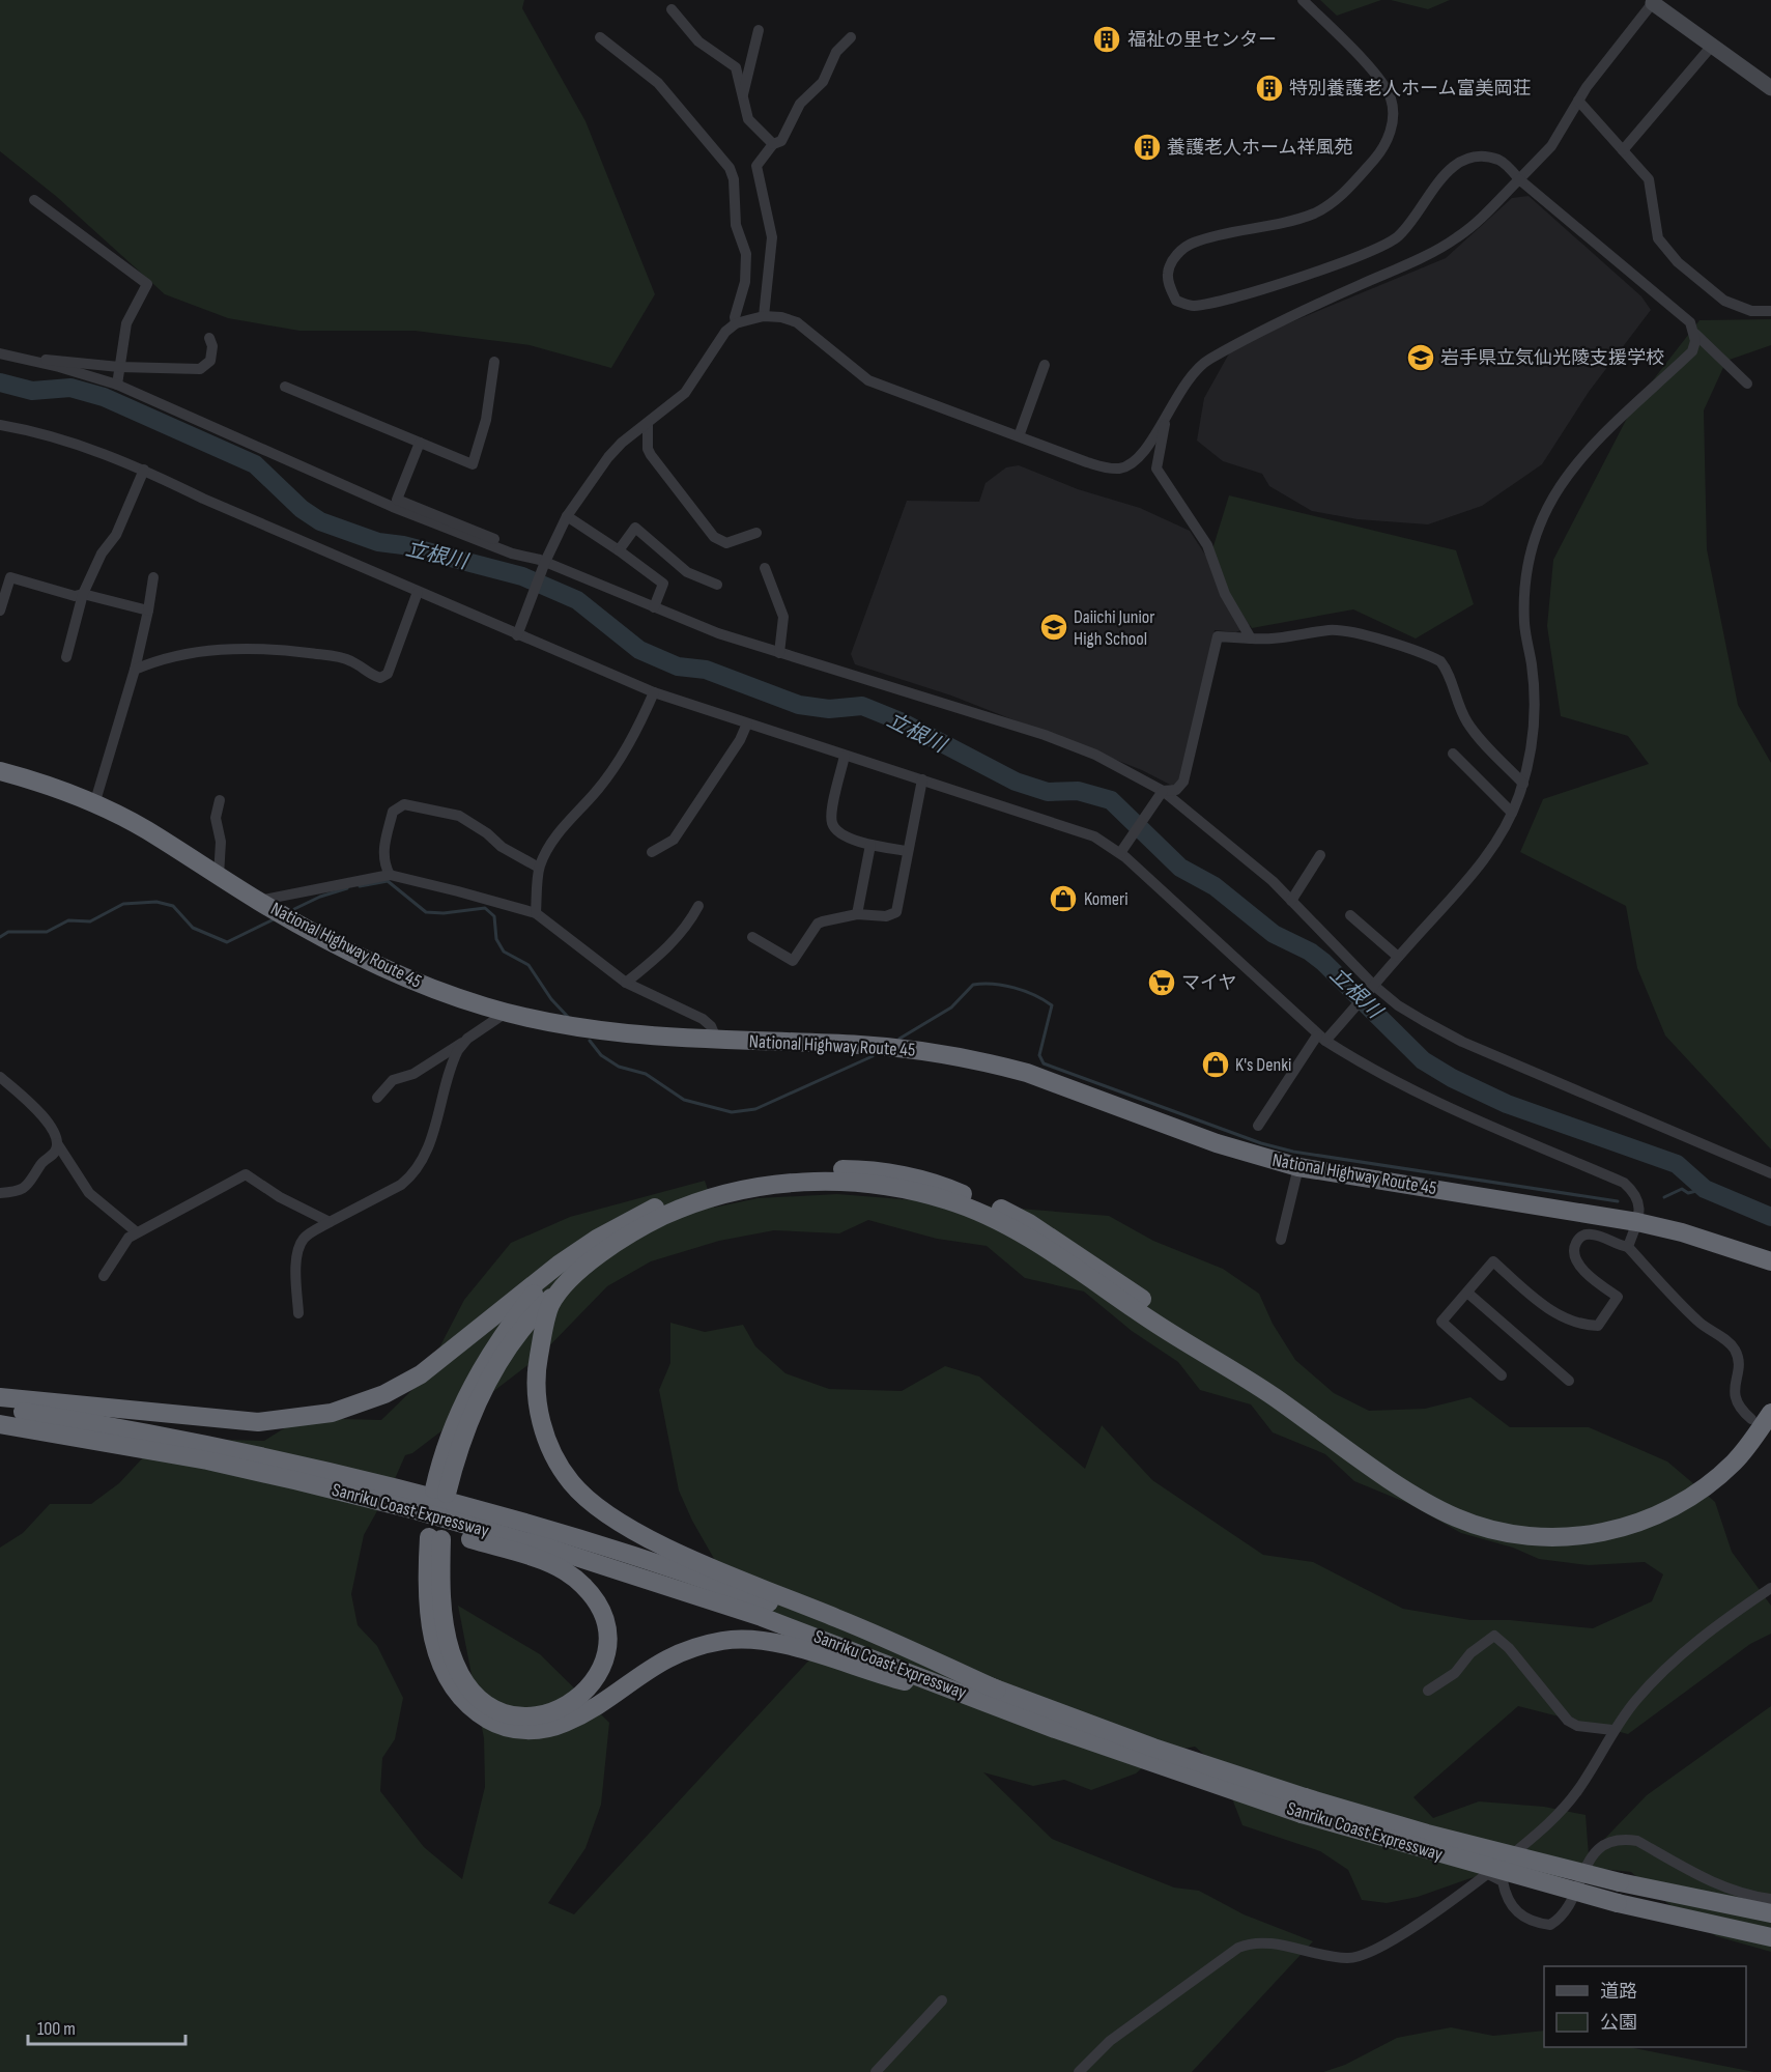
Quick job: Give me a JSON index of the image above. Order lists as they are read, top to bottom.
{
  "streets": {
    "highway": ["National Highway Route 45", "Sanriku Coast Expressway"]
  },
  "water": ["立根川"],
  "places": {
    "building": ["福祉の里センター", "特別養護老人ホーム富美岡荘", "養護老人ホーム祥風苑"],
    "school or university": ["岩手県立気仙光陵支援学校", "Daiichi Junior High School"],
    "shop": ["Komeri", "K's Denki"],
    "supermarket": ["マイヤ"]
  },
  "legend": ["道路", "公園"],
  "scale_bar": "100 m"
}
